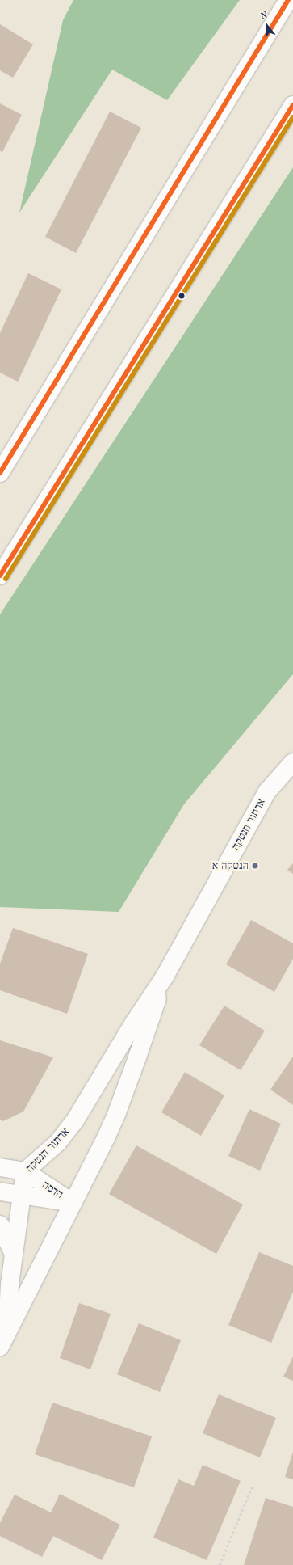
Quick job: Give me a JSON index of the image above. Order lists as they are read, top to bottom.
{
  "streets": {
    "street": ["ארתור הנטקה", "הדסה"]
  },
  "crossings": [
    ["ארתור הנטקה", "הדסה"]
  ],
  "places": ["הנטקה א"],
  "north": "top"
}
